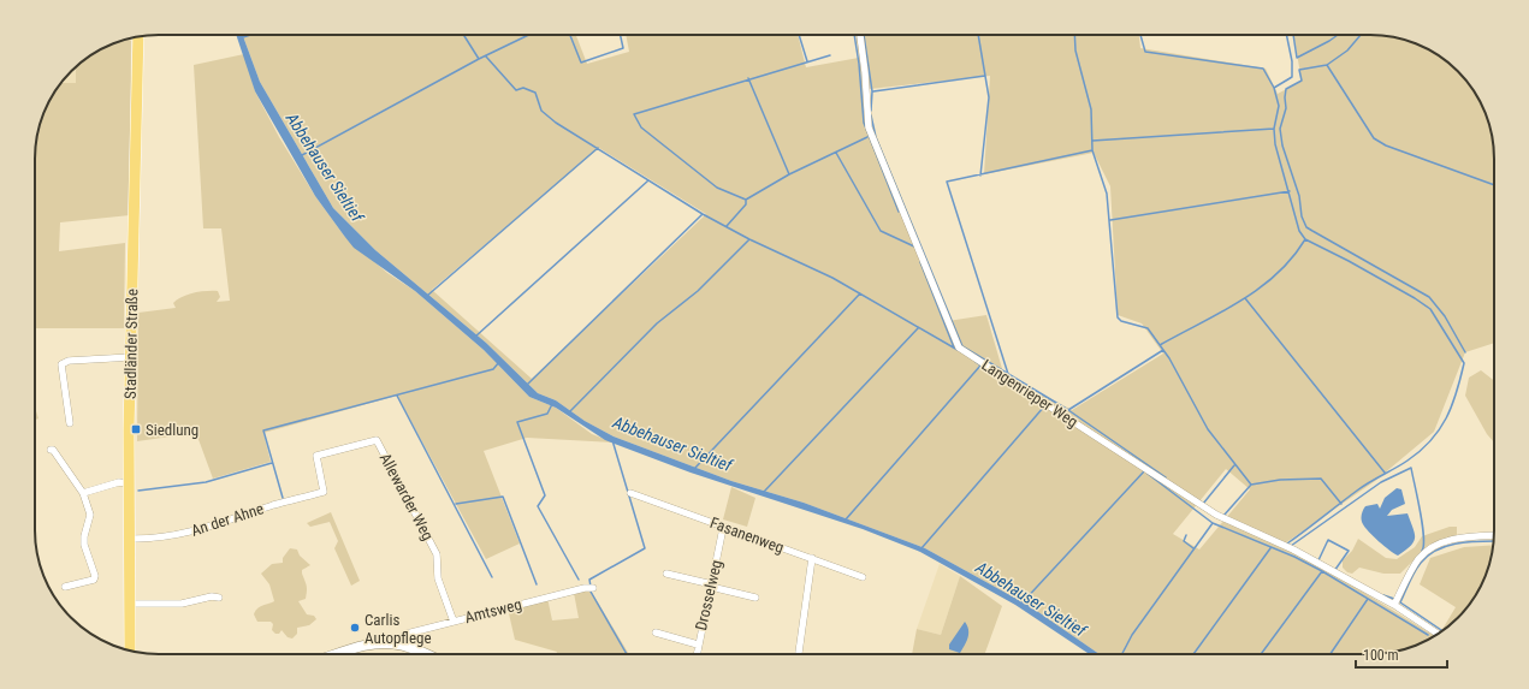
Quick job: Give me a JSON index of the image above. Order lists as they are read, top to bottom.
{
  "streets": {
    "main road": ["Stadländer Straße"],
    "street": [
      "Langenrieper Weg",
      "Allewarder Weg",
      "An der Ahne",
      "Fasanenweg",
      "Drosselweg",
      "Amtsweg"
    ]
  },
  "crossings": [
    ["Stadländer Straße", "An der Ahne"],
    ["Allewarder Weg", "An der Ahne"],
    ["Allewarder Weg", "Amtsweg"],
    ["Fasanenweg", "Drosselweg"]
  ],
  "water": ["Abbehauser Sieltief"],
  "places": {
    "transit": ["Siedlung"],
    "other": ["Carlis Autopflege"]
  },
  "scale_bar": "100 m"
}
